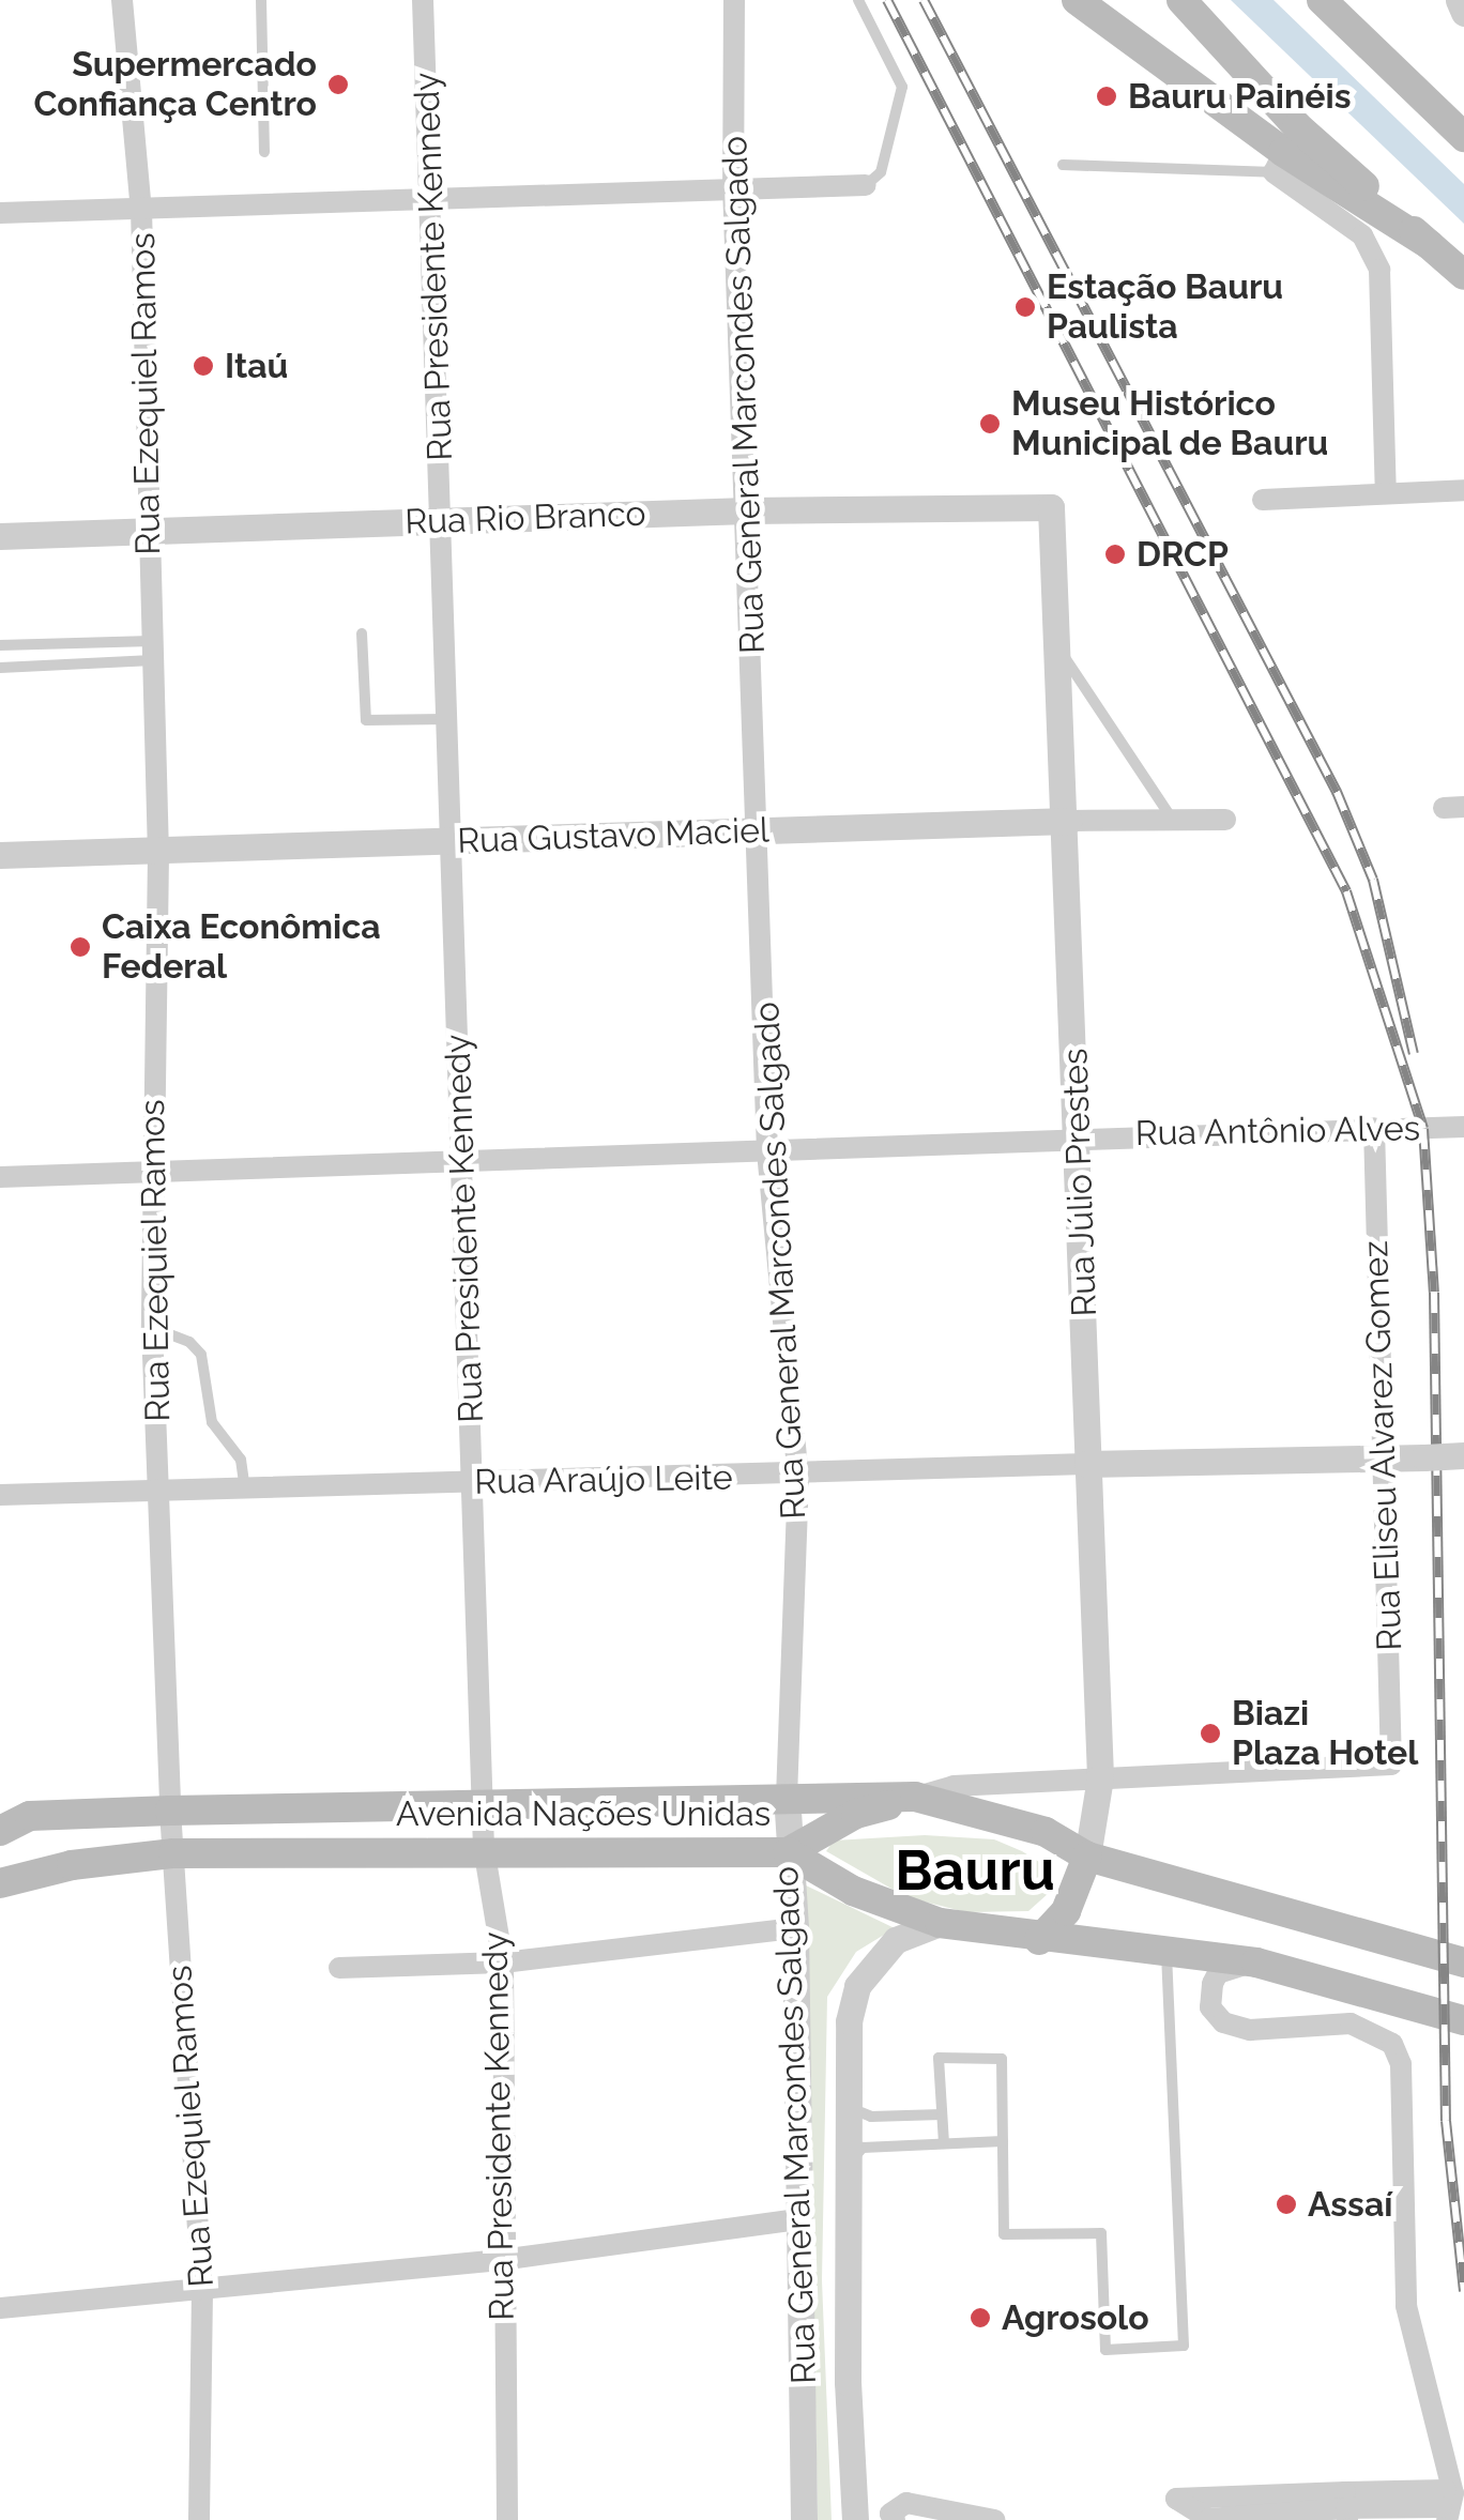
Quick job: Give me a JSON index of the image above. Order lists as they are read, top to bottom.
{
  "streets": {
    "main road": ["Avenida Nações Unidas"],
    "street": [
      "Rua Presidente Kennedy",
      "Rua Ezequiel Ramos",
      "Rua General Marcondes Salgado",
      "Rua Rio Branco",
      "Rua Gustavo Maciel",
      "Rua Antônio Alves",
      "Rua Júlio Prestes",
      "Rua Eliseu Alvarez Gomez",
      "Rua Araújo Leite"
    ]
  },
  "crossings": [
    ["Rua Presidente Kennedy", "Rua Rio Branco"],
    ["Rua Presidente Kennedy", "Rua Gustavo Maciel"],
    ["Rua Presidente Kennedy", "Rua Antônio Alves"],
    ["Rua Presidente Kennedy", "Rua Araújo Leite"],
    ["Rua Presidente Kennedy", "Avenida Nações Unidas"],
    ["Rua Ezequiel Ramos", "Rua Rio Branco"],
    ["Rua Ezequiel Ramos", "Rua Gustavo Maciel"],
    ["Rua Ezequiel Ramos", "Rua Antônio Alves"],
    ["Rua Ezequiel Ramos", "Rua Araújo Leite"],
    ["Rua Ezequiel Ramos", "Avenida Nações Unidas"],
    ["Rua General Marcondes Salgado", "Rua Rio Branco"],
    ["Rua General Marcondes Salgado", "Rua Gustavo Maciel"],
    ["Rua General Marcondes Salgado", "Rua Antônio Alves"],
    ["Rua General Marcondes Salgado", "Rua Araújo Leite"],
    ["Rua General Marcondes Salgado", "Avenida Nações Unidas"],
    ["Rua Rio Branco", "Rua Júlio Prestes"],
    ["Rua Gustavo Maciel", "Rua Júlio Prestes"],
    ["Rua Antônio Alves", "Rua Júlio Prestes"],
    ["Rua Antônio Alves", "Rua Eliseu Alvarez Gomez"],
    ["Rua Júlio Prestes", "Rua Eliseu Alvarez Gomez"],
    ["Rua Júlio Prestes", "Rua Araújo Leite"],
    ["Rua Júlio Prestes", "Avenida Nações Unidas"],
    ["Rua Eliseu Alvarez Gomez", "Rua Araújo Leite"]
  ],
  "districts": ["Bauru"],
  "places": [
    "Supermercado Confiança Centro",
    "Bauru Painéis",
    "Estação Bauru Paulista",
    "Itaú",
    "Museu Histórico Municipal de Bauru",
    "DRCP",
    "Caixa Econômica Federal",
    "Biazi Plaza Hotel",
    "Assaí",
    "Agrosolo"
  ]
}
